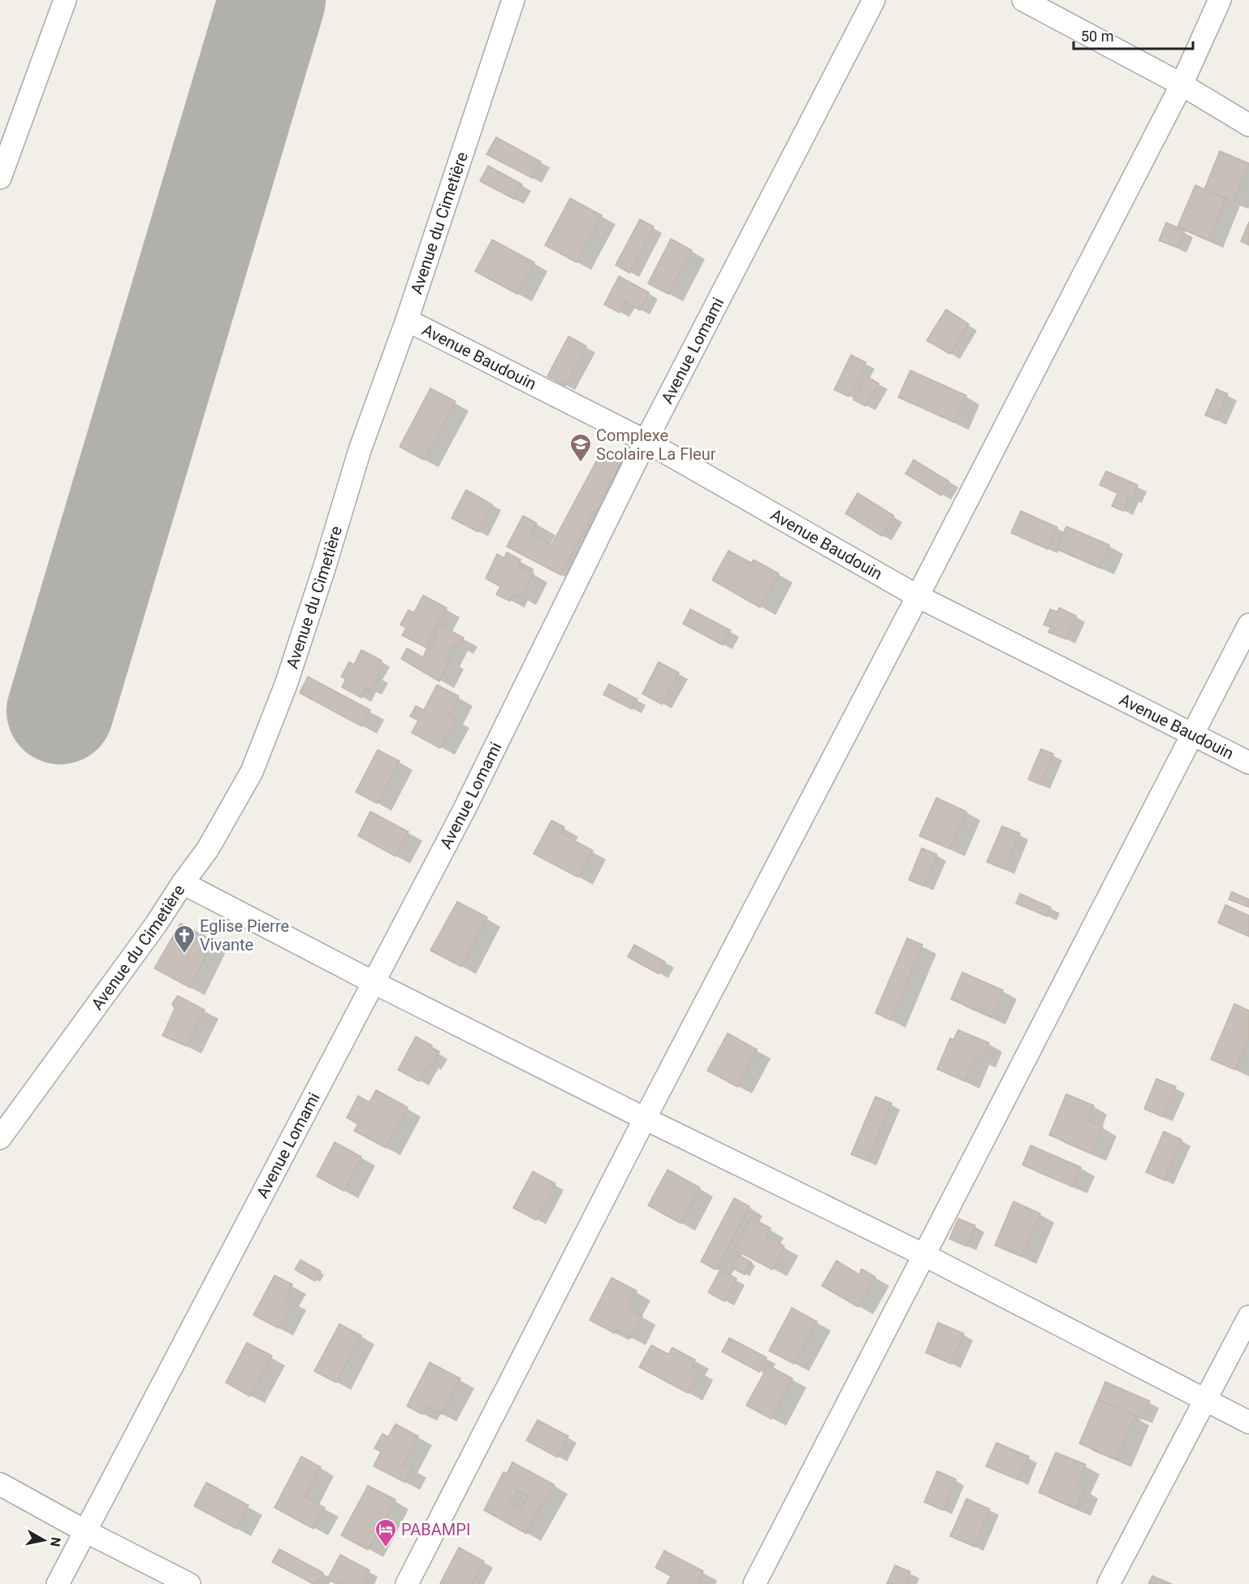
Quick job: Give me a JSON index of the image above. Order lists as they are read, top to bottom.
{
  "streets": {
    "street": ["Avenue du Cimetière", "Avenue Lomami", "Avenue Baudouin"]
  },
  "crossings": [
    ["Avenue du Cimetière", "Avenue Baudouin"],
    ["Avenue Lomami", "Avenue Baudouin"]
  ],
  "places": {
    "school or university": ["Complexe Scolaire La Fleur"],
    "church": ["Eglise Pierre Vivante"],
    "hotel": ["PABAMPI"]
  },
  "scale_bar": "50 m",
  "north": "right"
}
